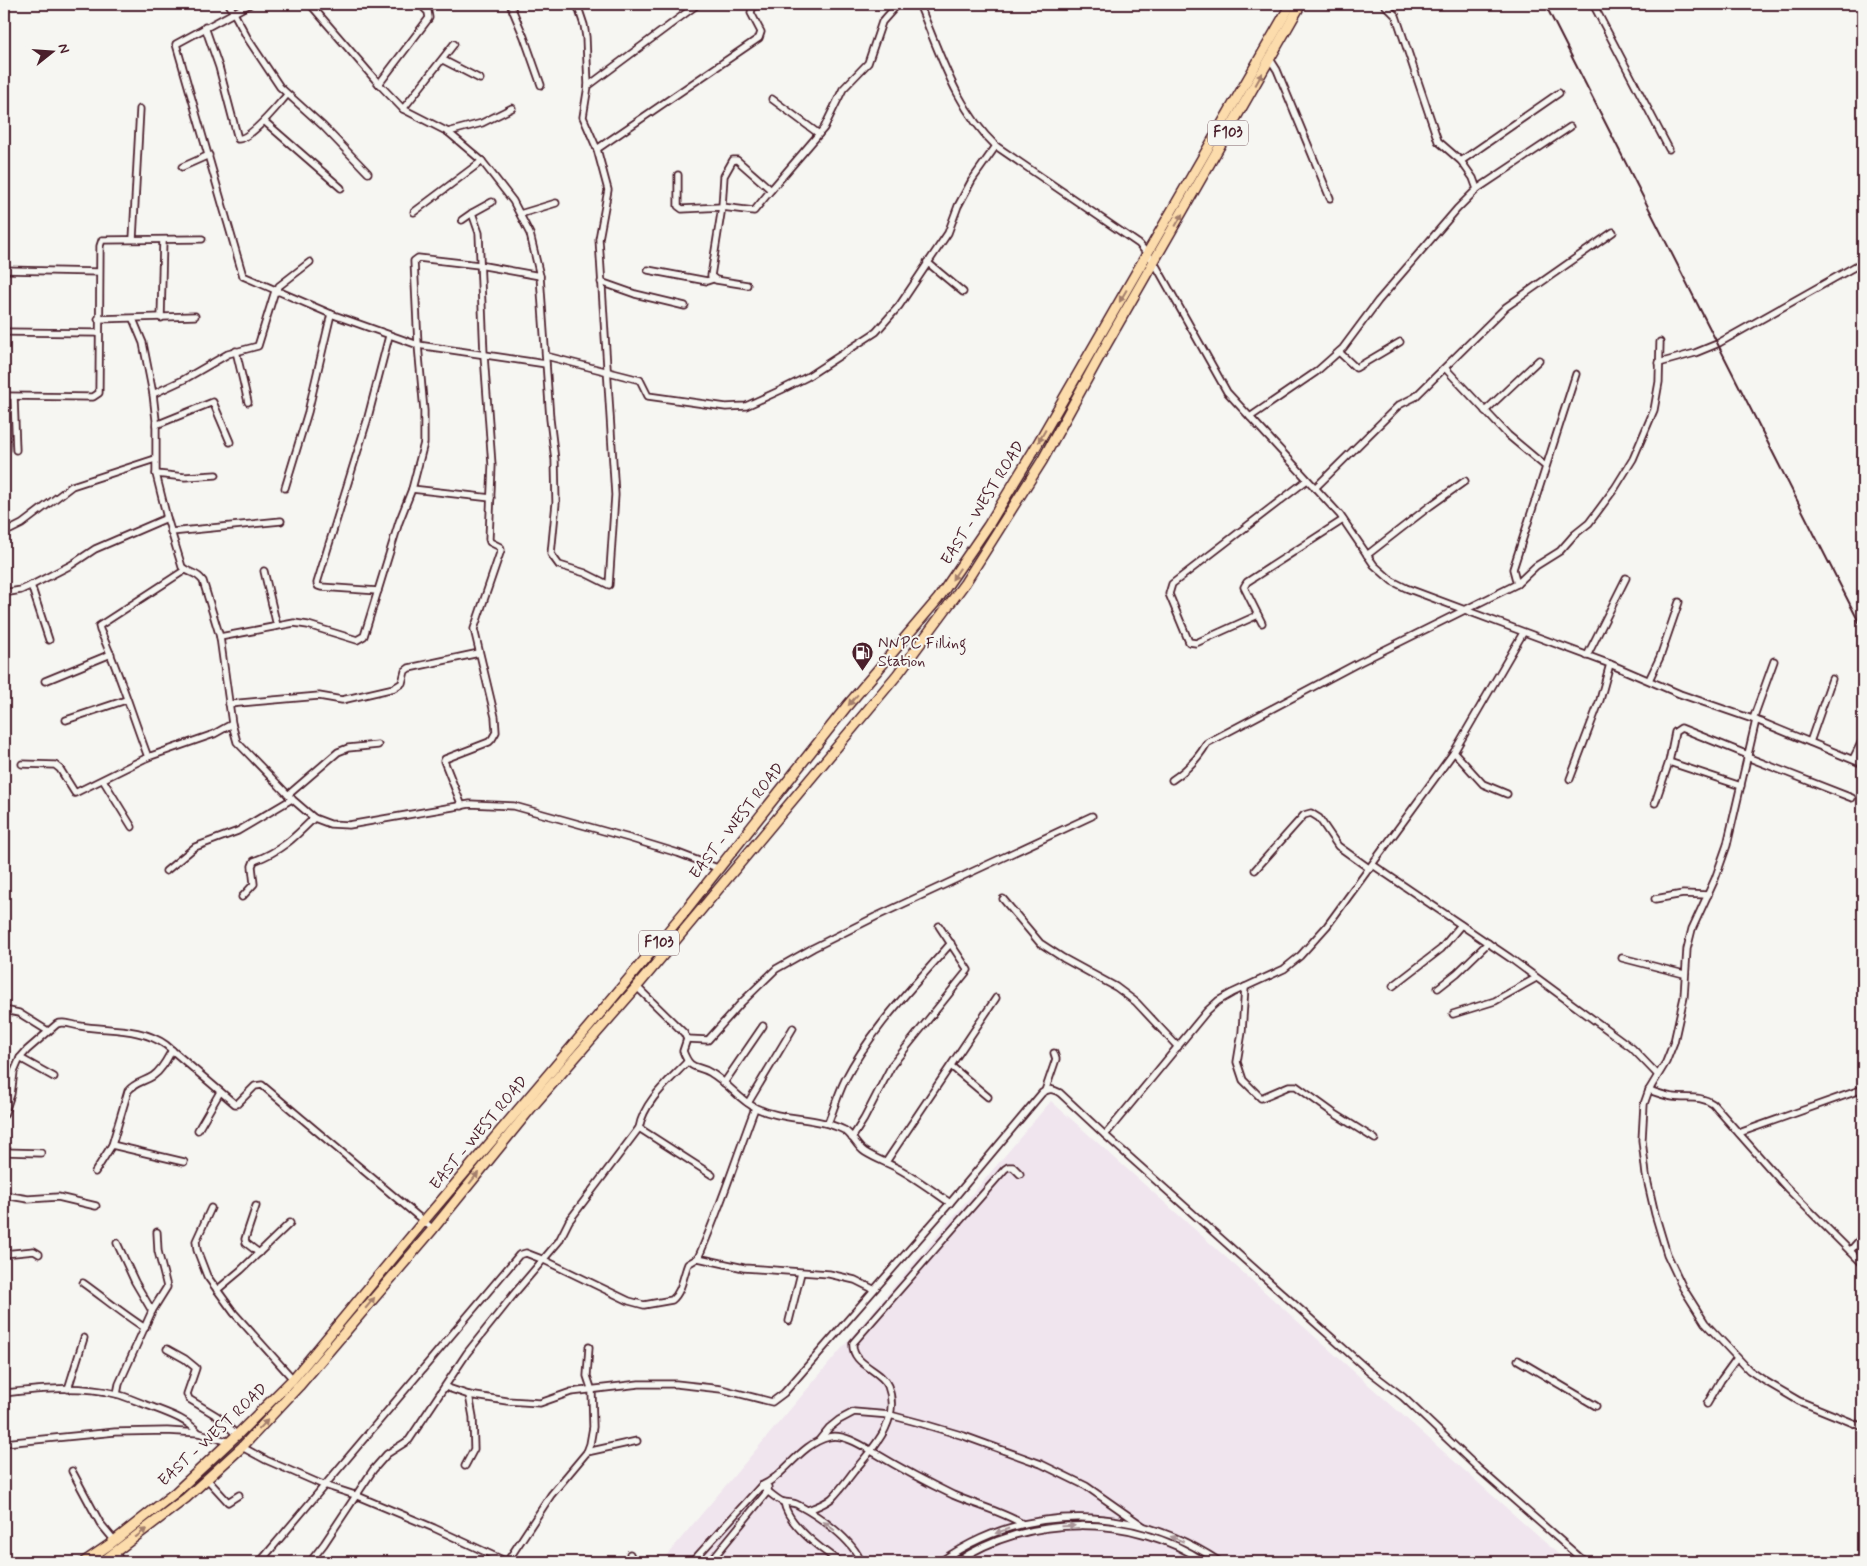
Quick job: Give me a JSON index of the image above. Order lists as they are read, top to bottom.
{
  "streets": {
    "main road": ["F103", "EAST - WEST ROAD"]
  },
  "places": {
    "fuel station": ["NNPC Filling Station"]
  },
  "north": "right"
}
